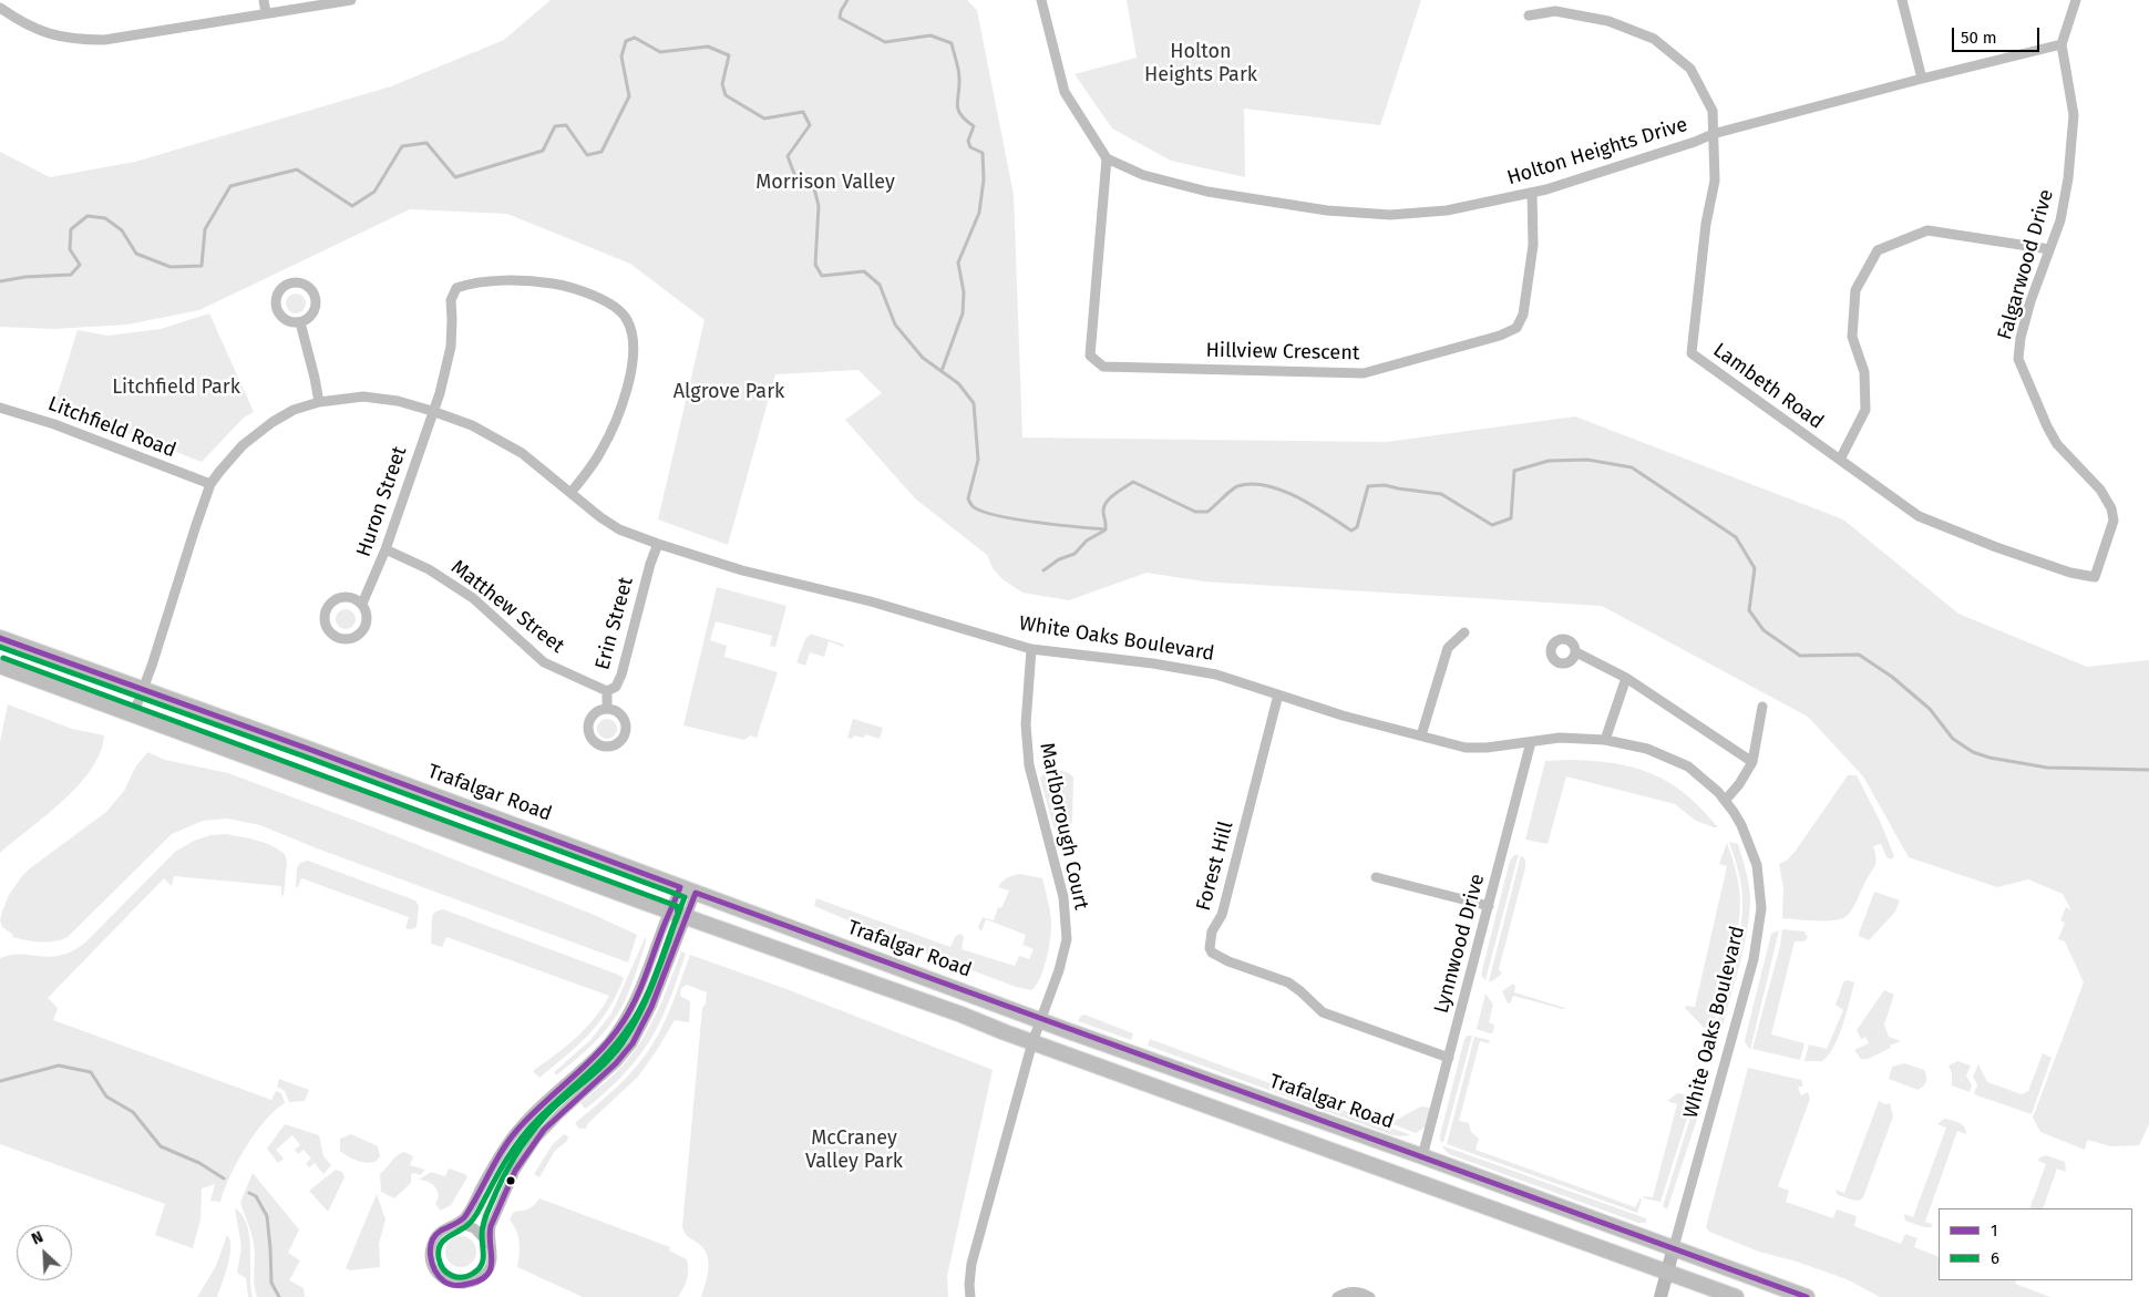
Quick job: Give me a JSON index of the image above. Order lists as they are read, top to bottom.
{
  "streets": {
    "main road": ["Trafalgar Road"],
    "street": [
      "Holton Heights Drive",
      "Falgarwood Drive",
      "Hillview Crescent",
      "Lambeth Road",
      "Litchfield Road",
      "Huron Street",
      "Matthew Street",
      "Erin Street",
      "White Oaks Boulevard",
      "Marlborough Court",
      "Forest Hill",
      "Lynnwood Drive"
    ]
  },
  "crossings": [
    ["Holton Heights Drive", "Falgarwood Drive"],
    ["Holton Heights Drive", "Hillview Crescent"],
    ["Holton Heights Drive", "Lambeth Road"],
    ["Falgarwood Drive", "Lambeth Road"],
    ["Litchfield Road", "White Oaks Boulevard"],
    ["Huron Street", "Matthew Street"],
    ["Huron Street", "White Oaks Boulevard"],
    ["Matthew Street", "Erin Street"],
    ["Erin Street", "White Oaks Boulevard"],
    ["White Oaks Boulevard", "Trafalgar Road"],
    ["White Oaks Boulevard", "Marlborough Court"],
    ["White Oaks Boulevard", "Forest Hill"],
    ["White Oaks Boulevard", "Lynnwood Drive"],
    ["Trafalgar Road", "Marlborough Court"],
    ["Trafalgar Road", "Lynnwood Drive"],
    ["Forest Hill", "Lynnwood Drive"]
  ],
  "parks": [
    "Holton Heights Park",
    "Morrison Valley",
    "Litchfield Park",
    "Algrove Park",
    "McCraney Valley Park"
  ],
  "lines": ["transit line 1", "transit line 6"],
  "legend": ["1", "6"],
  "scale_bar": "50 m",
  "north": "top left"
}
